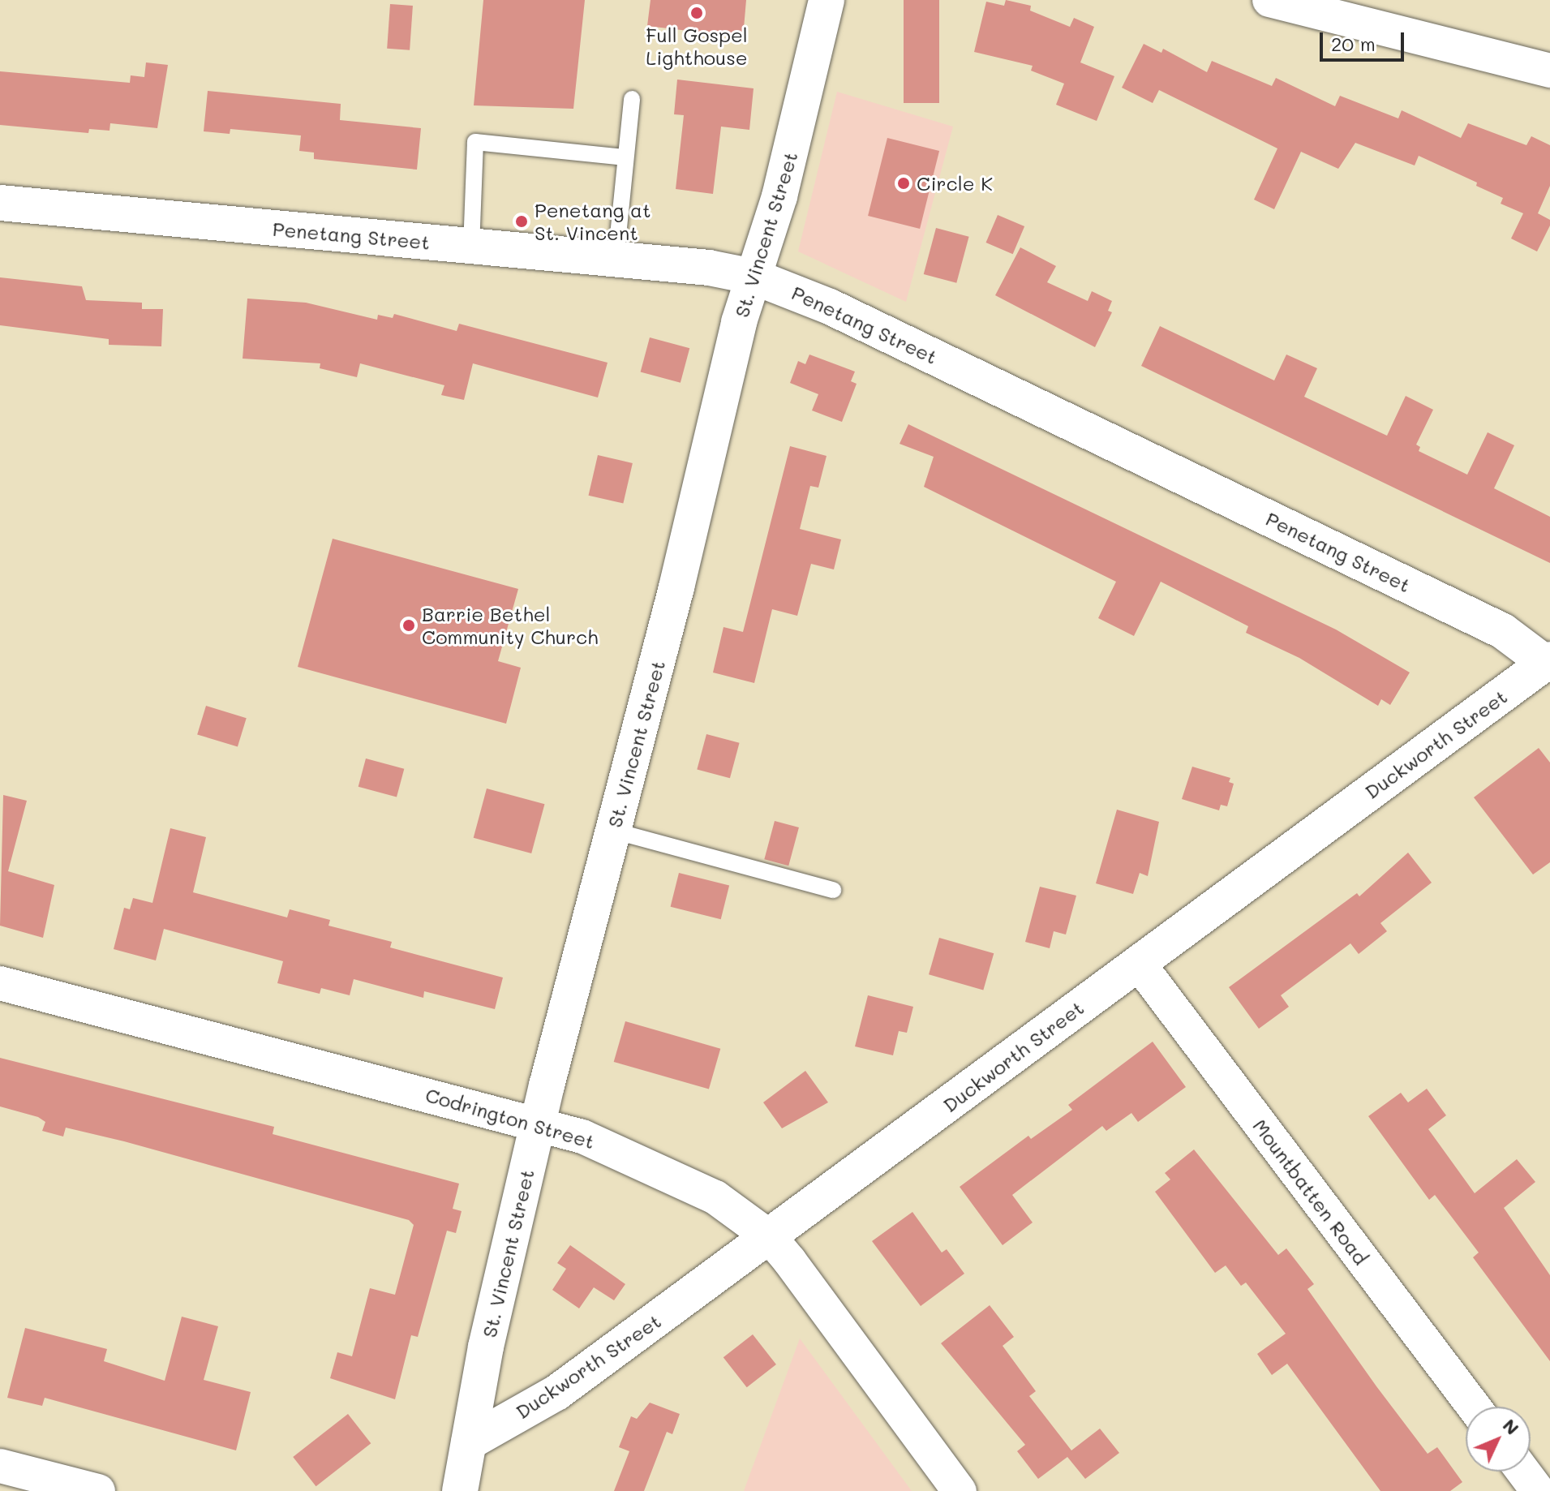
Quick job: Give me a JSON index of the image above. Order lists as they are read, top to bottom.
{
  "streets": {
    "main road": ["St. Vincent Street", "Penetang Street", "Duckworth Street"],
    "street": ["Codrington Street", "Mountbatten Road"]
  },
  "crossings": [
    ["St. Vincent Street", "Penetang Street"],
    ["St. Vincent Street", "Duckworth Street"],
    ["St. Vincent Street", "Codrington Street"],
    ["Penetang Street", "Duckworth Street"],
    ["Duckworth Street", "Codrington Street"],
    ["Duckworth Street", "Mountbatten Road"]
  ],
  "places": [
    "Full Gospel Lighthouse",
    "Circle K",
    "Penetang at St. Vincent",
    "Barrie Bethel Community Church"
  ],
  "scale_bar": "20 m",
  "north": "top right"
}
